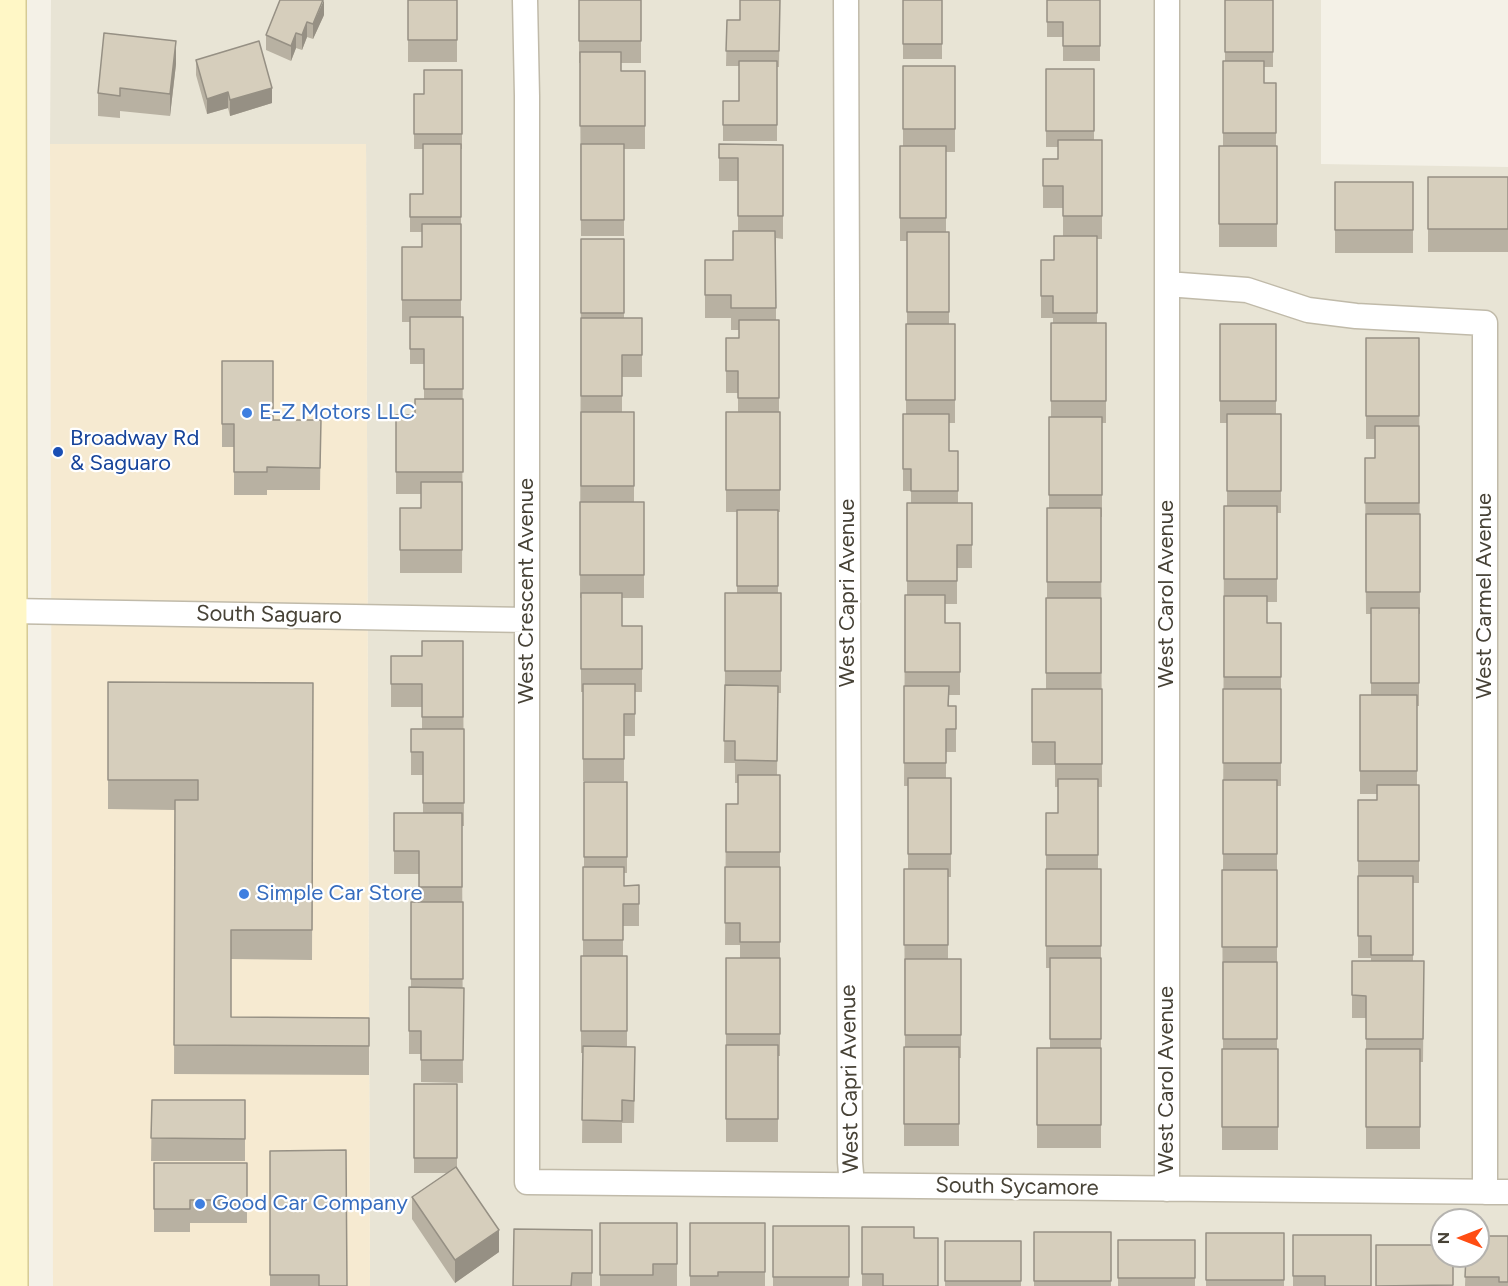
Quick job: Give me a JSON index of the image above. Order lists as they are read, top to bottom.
{
  "streets": {
    "street": [
      "West Crescent Avenue",
      "West Capri Avenue",
      "West Carol Avenue",
      "West Carmel Avenue",
      "South Saguaro",
      "South Sycamore"
    ]
  },
  "crossings": [
    ["West Crescent Avenue", "South Saguaro"],
    ["West Crescent Avenue", "South Sycamore"],
    ["West Capri Avenue", "South Sycamore"],
    ["West Carol Avenue", "West Carmel Avenue"],
    ["West Carol Avenue", "South Sycamore"],
    ["West Carmel Avenue", "South Sycamore"]
  ],
  "places": [
    "E-Z Motors LLC",
    "Broadway Rd & Saguaro",
    "Simple Car Store",
    "Good Car Company"
  ],
  "north": "left"
}
